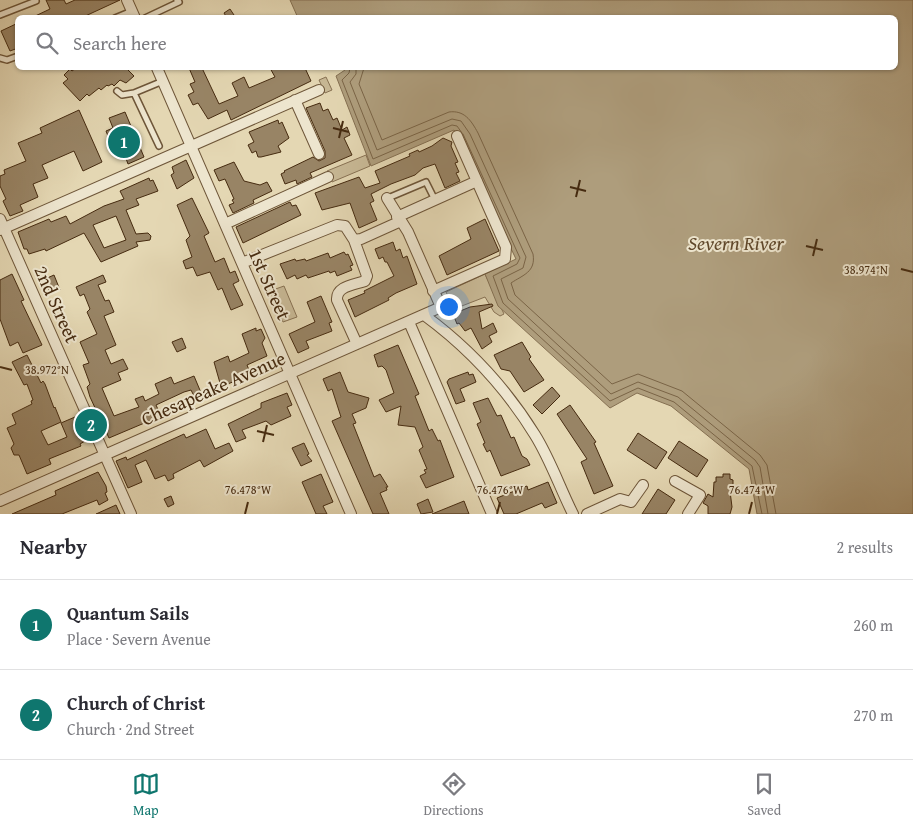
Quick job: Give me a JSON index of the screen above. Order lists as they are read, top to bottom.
{
  "streets": {
    "street": ["1st Street", "2nd Street", "Chesapeake Avenue"]
  },
  "crossings": [
    ["1st Street", "Chesapeake Avenue"],
    ["2nd Street", "Chesapeake Avenue"]
  ],
  "water": ["Severn River"],
  "page": {
    "search": "Search here",
    "pins": ["1", "2"],
    "heading": ["Nearby", "2 results"],
    "list": [
      {
        "mark": "1",
        "name": "Quantum Sails",
        "note": "Place · Severn Avenue",
        "value": "260 m"
      },
      {
        "mark": "2",
        "name": "Church of Christ",
        "note": "Church · 2nd Street",
        "value": "270 m"
      }
    ],
    "nav": ["Map", "Directions", "Saved"]
  },
  "coordinates": [
    "38.974°N",
    "38.972°N",
    "76.478°W",
    "76.476°W",
    "76.474°W"
  ]
}
